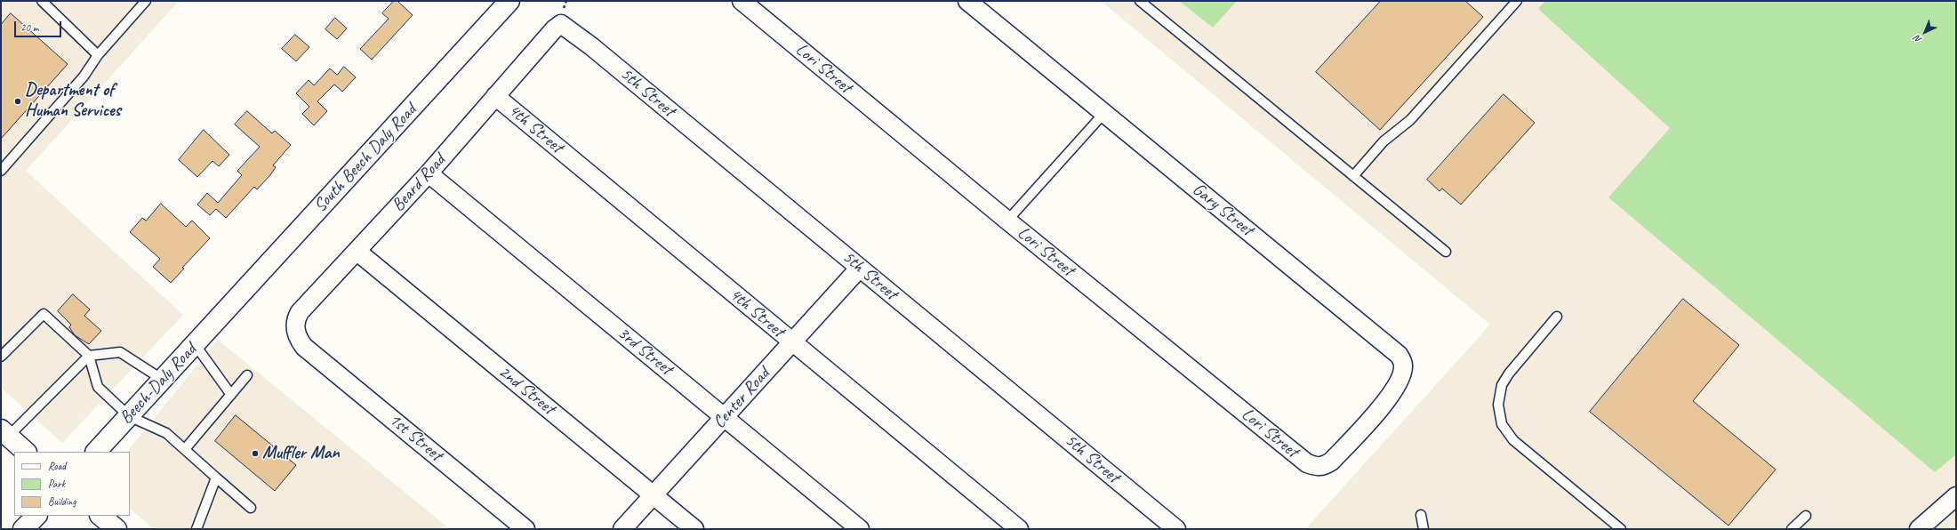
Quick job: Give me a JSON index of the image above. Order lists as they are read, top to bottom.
{
  "streets": {
    "street": [
      "Lori Street",
      "5th Street",
      "4th Street",
      "South Beech Daly Road",
      "Beard Road",
      "Gary Street",
      "3rd Street",
      "Beech-Daly Road",
      "2nd Street",
      "Center Road",
      "1st Street"
    ]
  },
  "crossings": [
    ["Lori Street", "Gary Street"],
    ["5th Street", "Beard Road"],
    ["5th Street", "Center Road"],
    ["4th Street", "Beard Road"],
    ["4th Street", "Center Road"],
    ["South Beech Daly Road", "Beech-Daly Road"],
    ["Beard Road", "3rd Street"],
    ["Beard Road", "2nd Street"],
    ["Beard Road", "1st Street"],
    ["3rd Street", "Center Road"],
    ["2nd Street", "Center Road"]
  ],
  "places": ["Department of Human Services", "Muffler Man"],
  "legend": ["Road", "Park", "Building"],
  "scale_bar": "20 m",
  "north": "bottom left"
}
